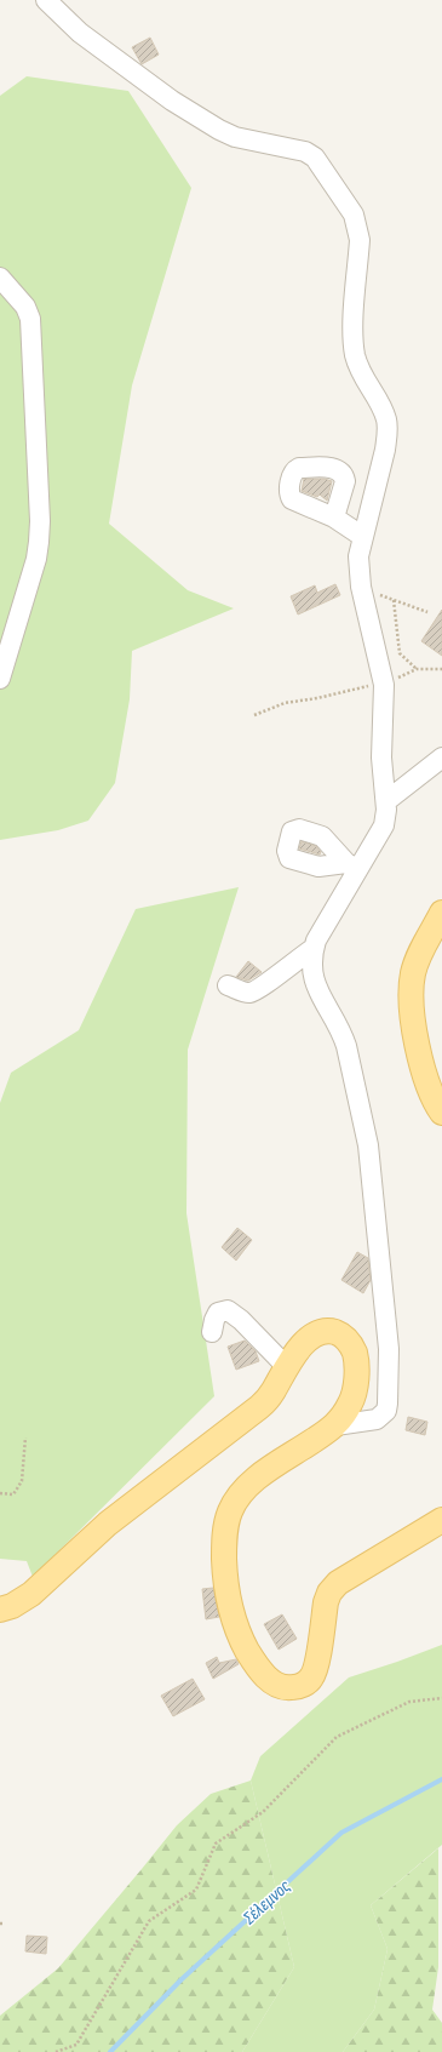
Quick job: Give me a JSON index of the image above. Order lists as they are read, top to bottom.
{
  "water": ["Σέλεμνος"]
}
